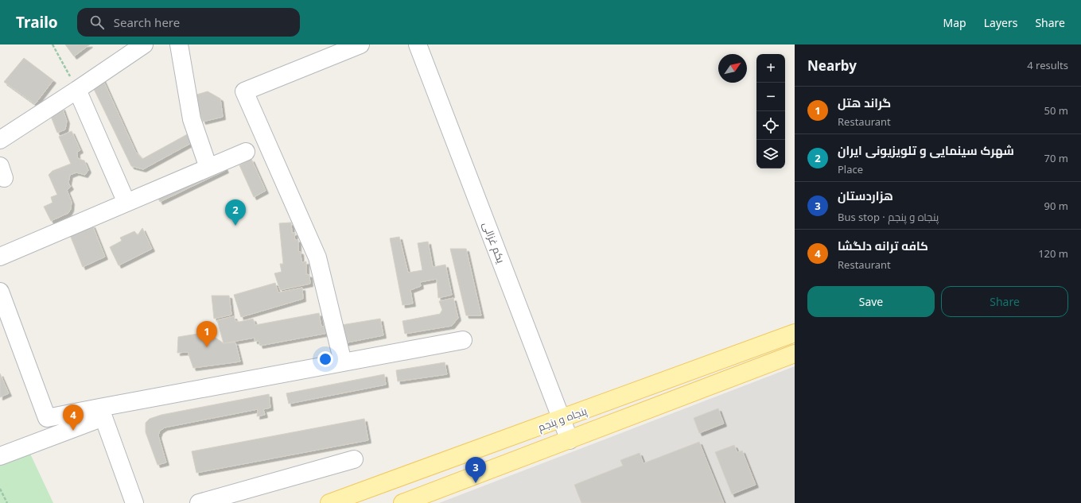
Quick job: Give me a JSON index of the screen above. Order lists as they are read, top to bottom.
{
  "streets": {
    "main road": ["پنجاه و پنجم"],
    "street": ["یکم غزالی"]
  },
  "crossings": [
    ["یکم غزالی", "پنجاه و پنجم"]
  ],
  "north": "top right",
  "page": {
    "header": "Trailo",
    "search": "Search here",
    "nav": ["Map", "Layers", "Share"],
    "heading": ["Nearby", "4 results"],
    "map_buttons": ["+", "−"],
    "list": [
      {
        "mark": "1",
        "name": "گراند هتل",
        "note": "Restaurant",
        "value": "50 m"
      },
      {
        "mark": "2",
        "name": "شهرک سینمایی و تلویزیونی ایران",
        "note": "Place",
        "value": "70 m"
      },
      {
        "mark": "3",
        "name": "هزاردستان",
        "note": "Bus stop · پنجاه و پنجم",
        "value": "90 m"
      },
      {
        "mark": "4",
        "name": "کافه ترانه دلگشا",
        "note": "Restaurant",
        "value": "120 m"
      }
    ],
    "pins": [
      "2",
      "1",
      "4",
      "3"
    ],
    "buttons": ["Save", "Share"]
  }
}
